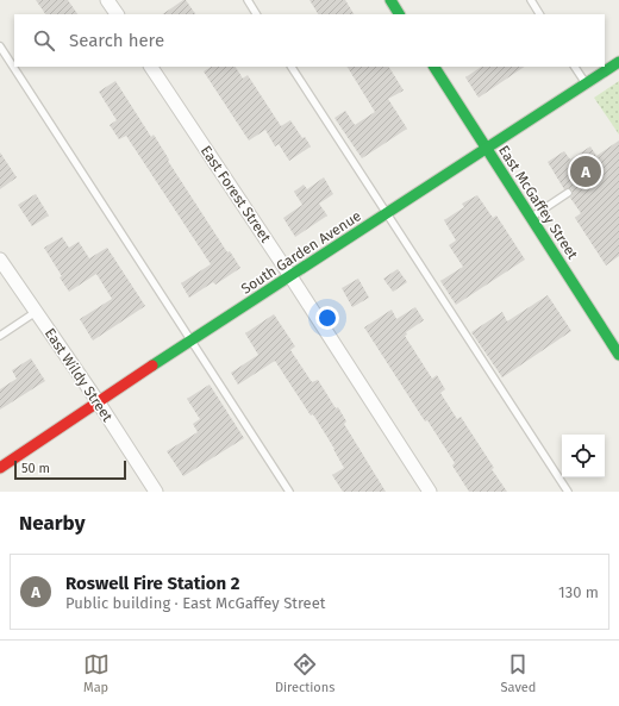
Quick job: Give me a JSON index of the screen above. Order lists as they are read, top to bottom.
{
  "streets": {
    "street": [
      "East Forest Street",
      "East McGaffey Street",
      "South Garden Avenue",
      "East Wildy Street"
    ]
  },
  "crossings": [
    ["East Forest Street", "South Garden Avenue"],
    ["East McGaffey Street", "South Garden Avenue"],
    ["South Garden Avenue", "East Wildy Street"]
  ],
  "scale_bar": "50 m",
  "page": {
    "search": "Search here",
    "pins": "A",
    "scale": "50 m",
    "heading": "Nearby",
    "list": [
      {
        "mark": "A",
        "name": "Roswell Fire Station 2",
        "note": "Public building · East McGaffey Street",
        "value": "130 m"
      }
    ],
    "nav": ["Map", "Directions", "Saved"]
  }
}
